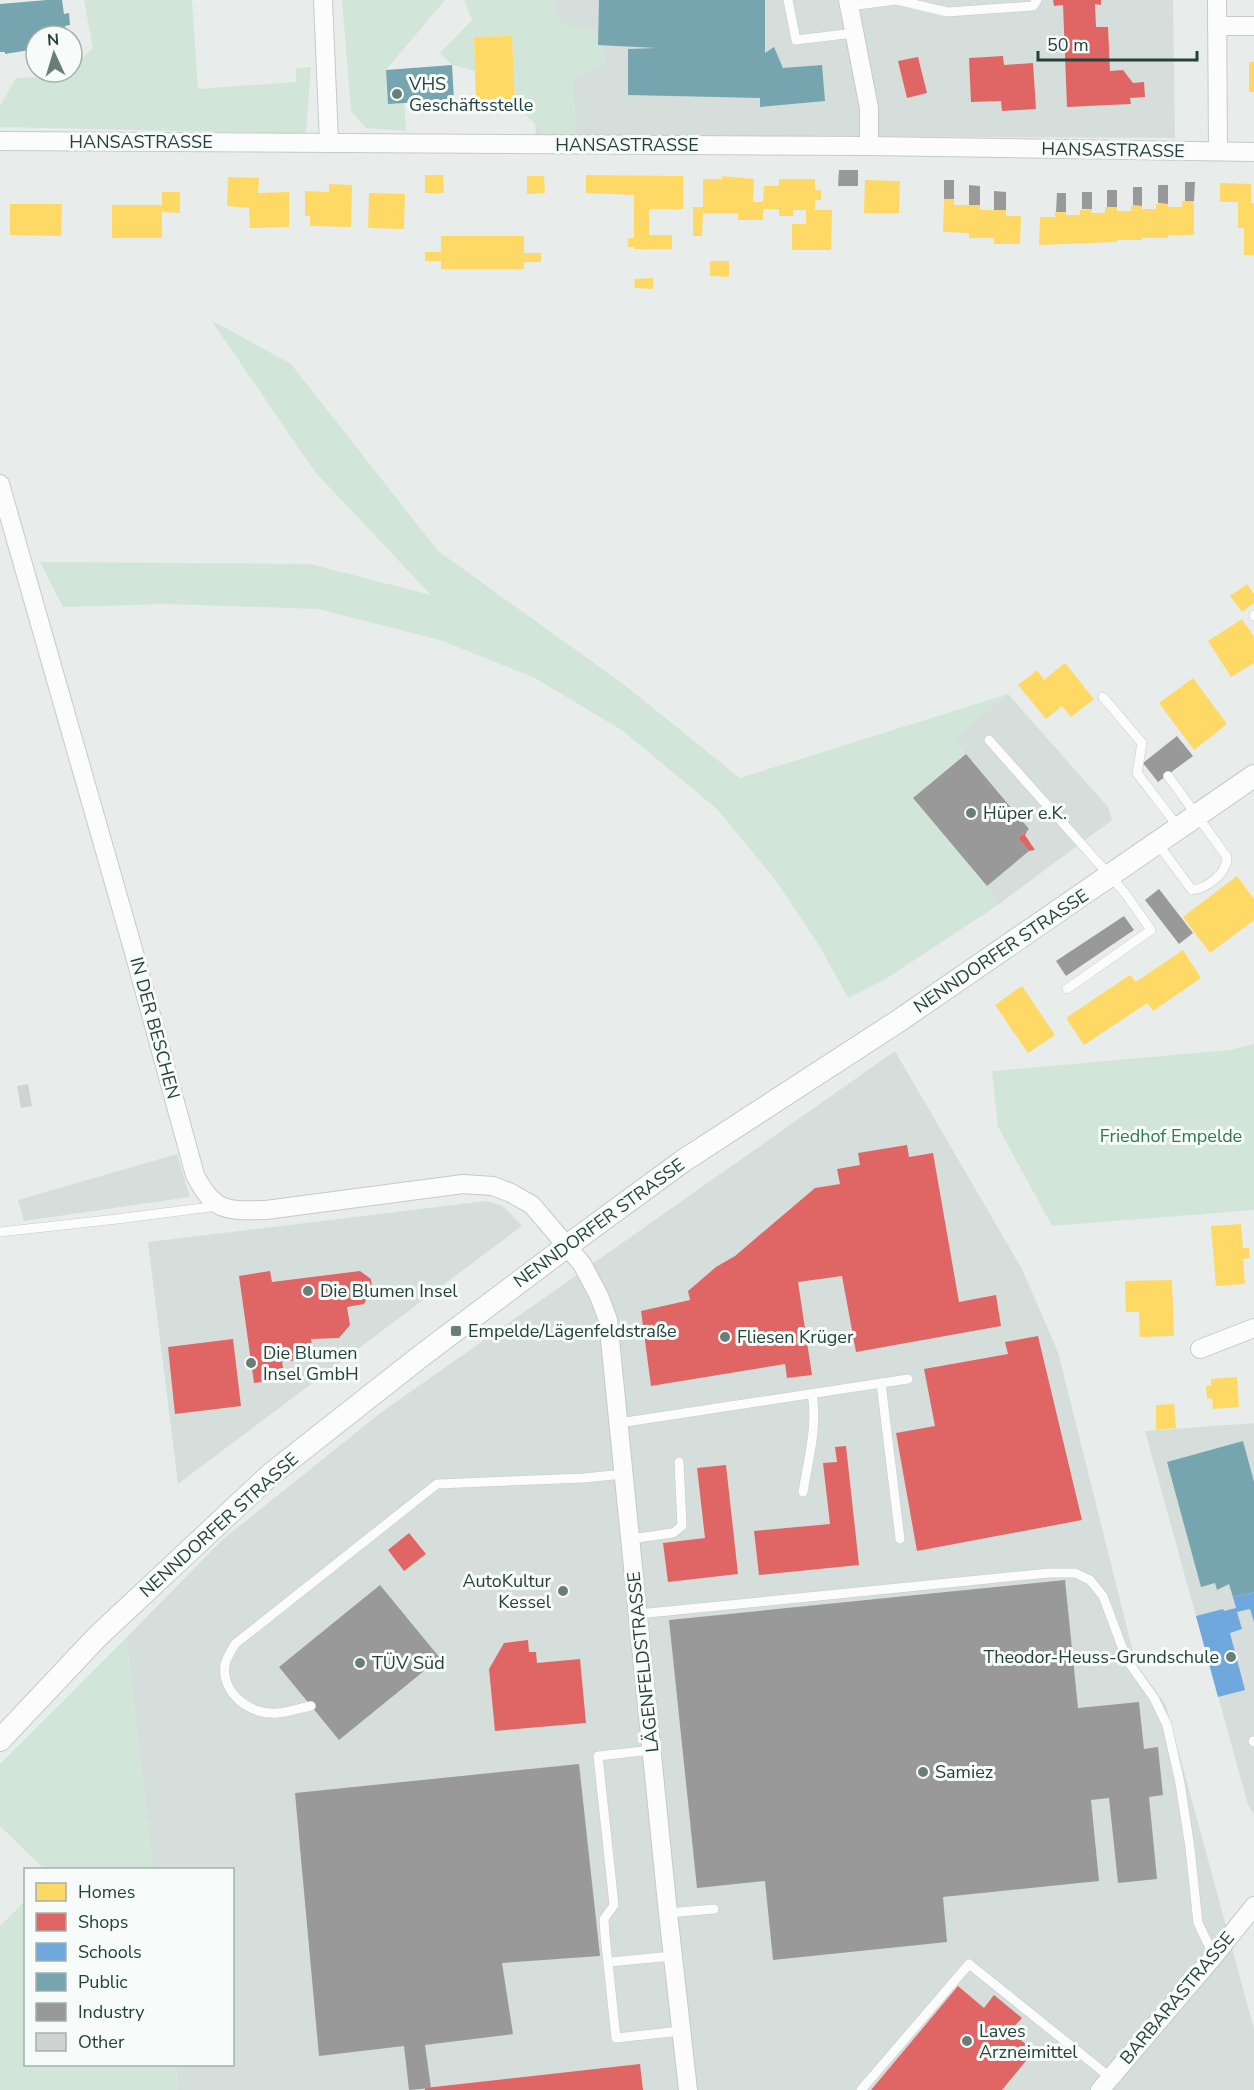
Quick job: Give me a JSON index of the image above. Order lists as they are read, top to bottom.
{
  "streets": {
    "street": [
      "HANSASTRASSE",
      "NENNDORFER STRASSE",
      "IN DER BESCHEN",
      "LÄGENFELDSTRASSE",
      "BARBARASTRASSE"
    ]
  },
  "crossings": [
    ["NENNDORFER STRASSE", "LÄGENFELDSTRASSE"]
  ],
  "parks": ["Friedhof Empelde"],
  "places": {
    "other": [
      "VHS Geschäftsstelle",
      "Hüper e.K.",
      "Die Blumen Insel",
      "Fliesen Krüger",
      "Die Blumen Insel GmbH",
      "AutoKultur Kessel",
      "Theodor-Heuss-Grundschule",
      "TÜV Süd",
      "Samiez",
      "Laves Arzneimittel"
    ],
    "transit": ["Empelde/Lägenfeldstraße"]
  },
  "legend": [
    "Homes",
    "Shops",
    "Schools",
    "Public",
    "Industry",
    "Other"
  ],
  "scale_bar": "50 m",
  "north": "top"
}
